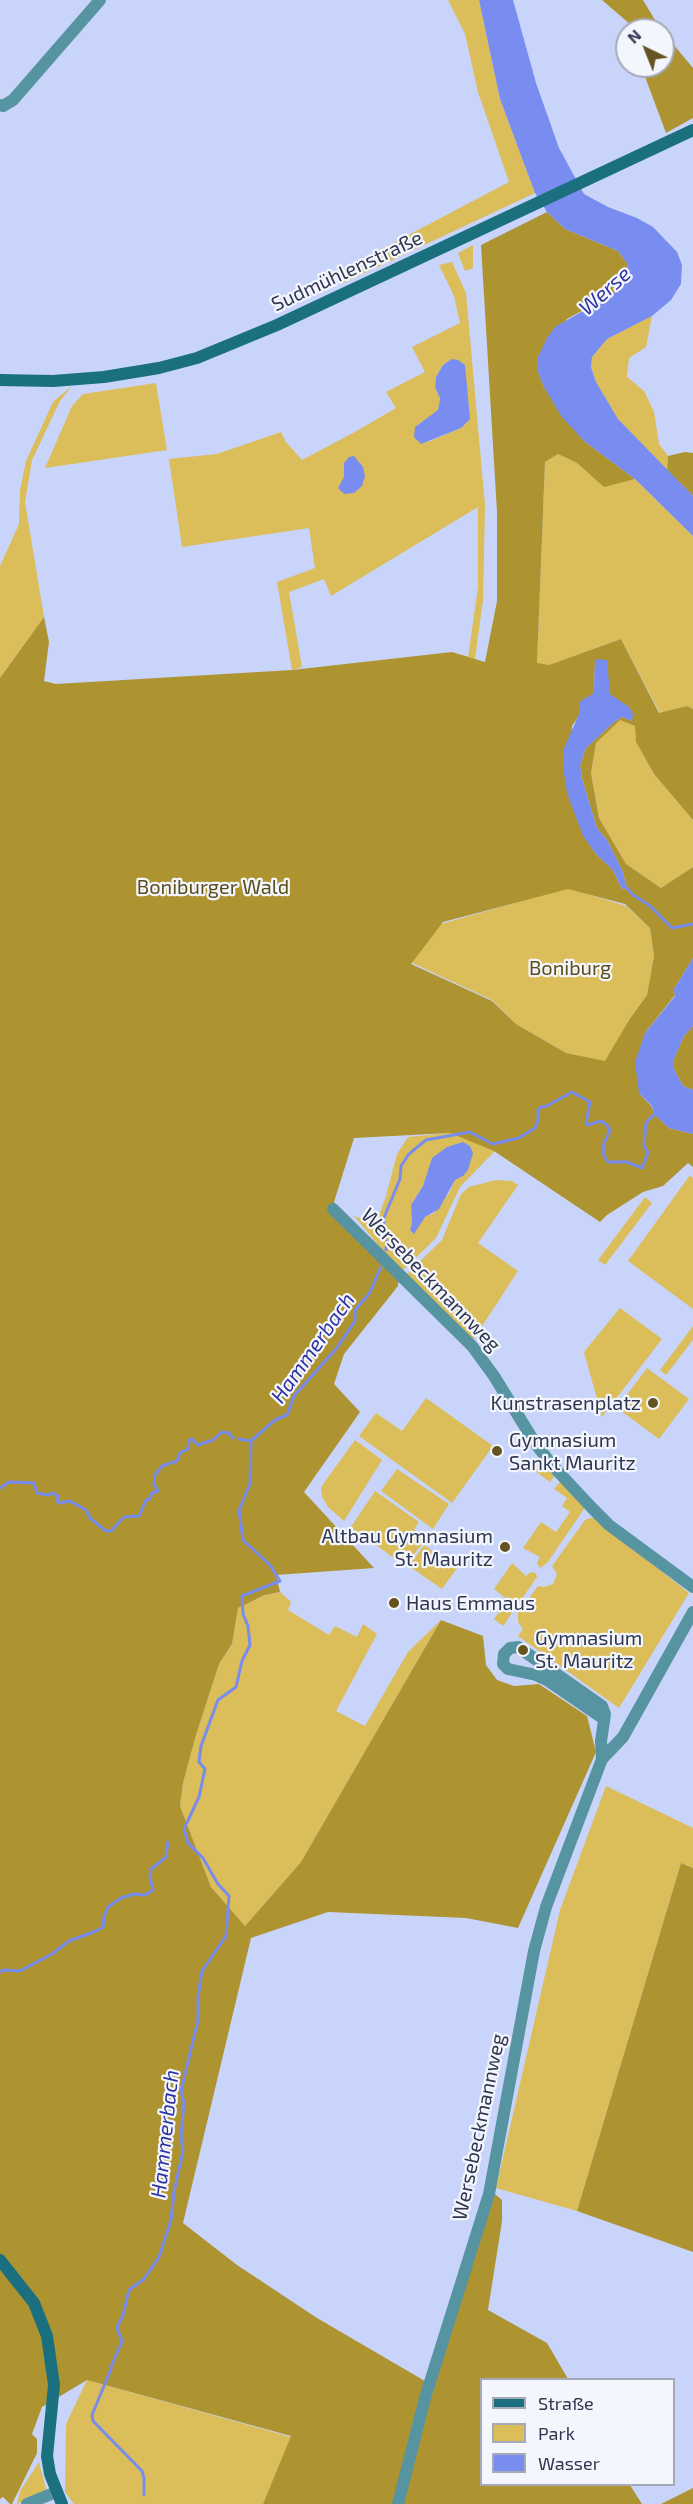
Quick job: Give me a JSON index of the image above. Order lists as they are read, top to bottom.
{
  "streets": {
    "street": ["Sudmühlenstraße", "Wersebeckmannweg"]
  },
  "water": ["Werse", "Hammerbach"],
  "parks": ["Boniburger Wald", "Boniburg"],
  "places": [
    "Kunstrasenplatz",
    "Gymnasium Sankt Mauritz",
    "Altbau Gymnasium St. Mauritz",
    "Haus Emmaus",
    "Gymnasium St. Mauritz"
  ],
  "legend": ["Straße", "Park", "Wasser"],
  "north": "top left"
}
